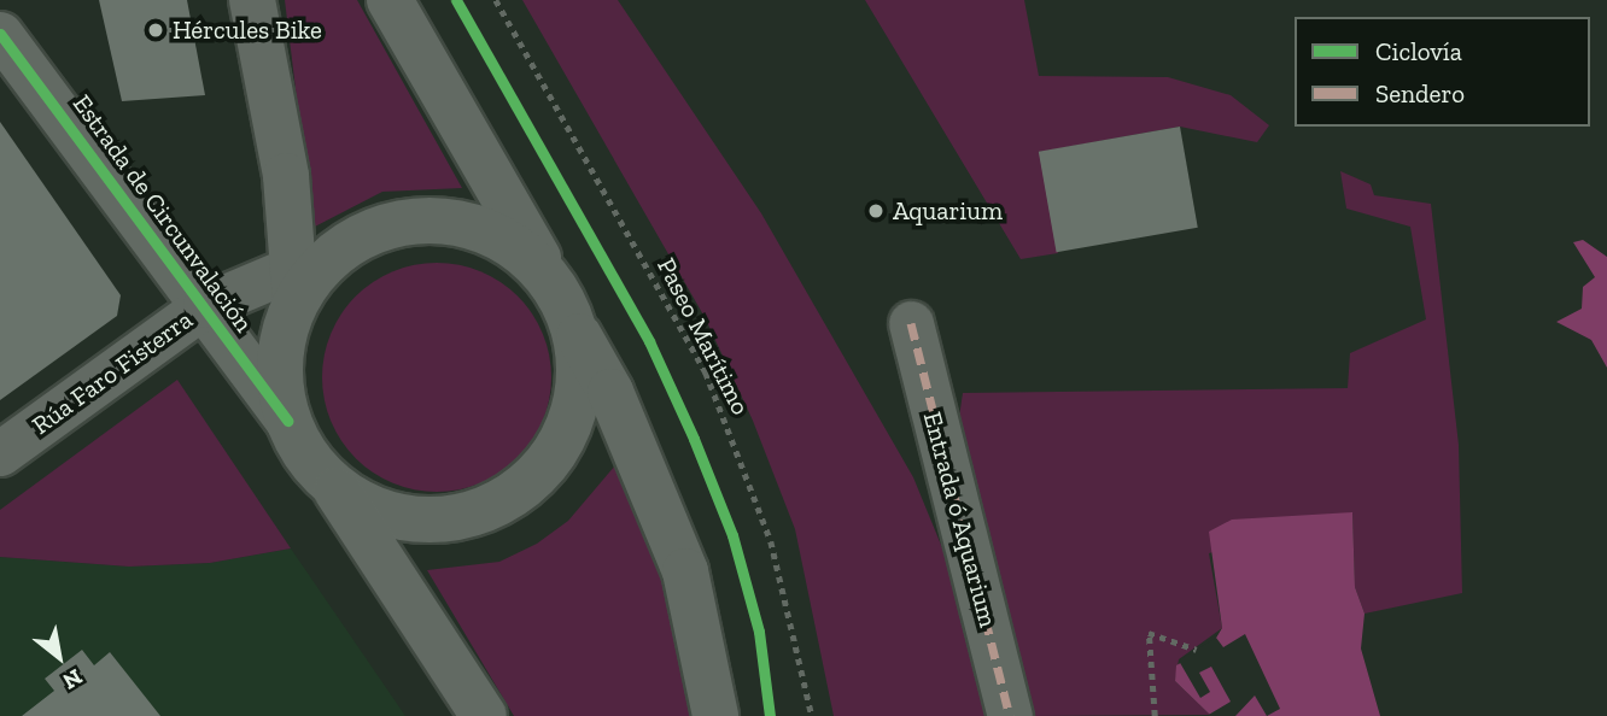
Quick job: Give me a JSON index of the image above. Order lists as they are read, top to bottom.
{
  "streets": {
    "street": ["Estrada de Circunvalación", "Rúa Faro Fisterra", "Entrada ó Aquarium"],
    "path": ["Paseo Marítimo"]
  },
  "crossings": [
    ["Estrada de Circunvalación", "Rúa Faro Fisterra"]
  ],
  "places": ["Hércules Bike", "Aquarium"],
  "legend": ["Ciclovía", "Sendero"],
  "north": "bottom right"
}
